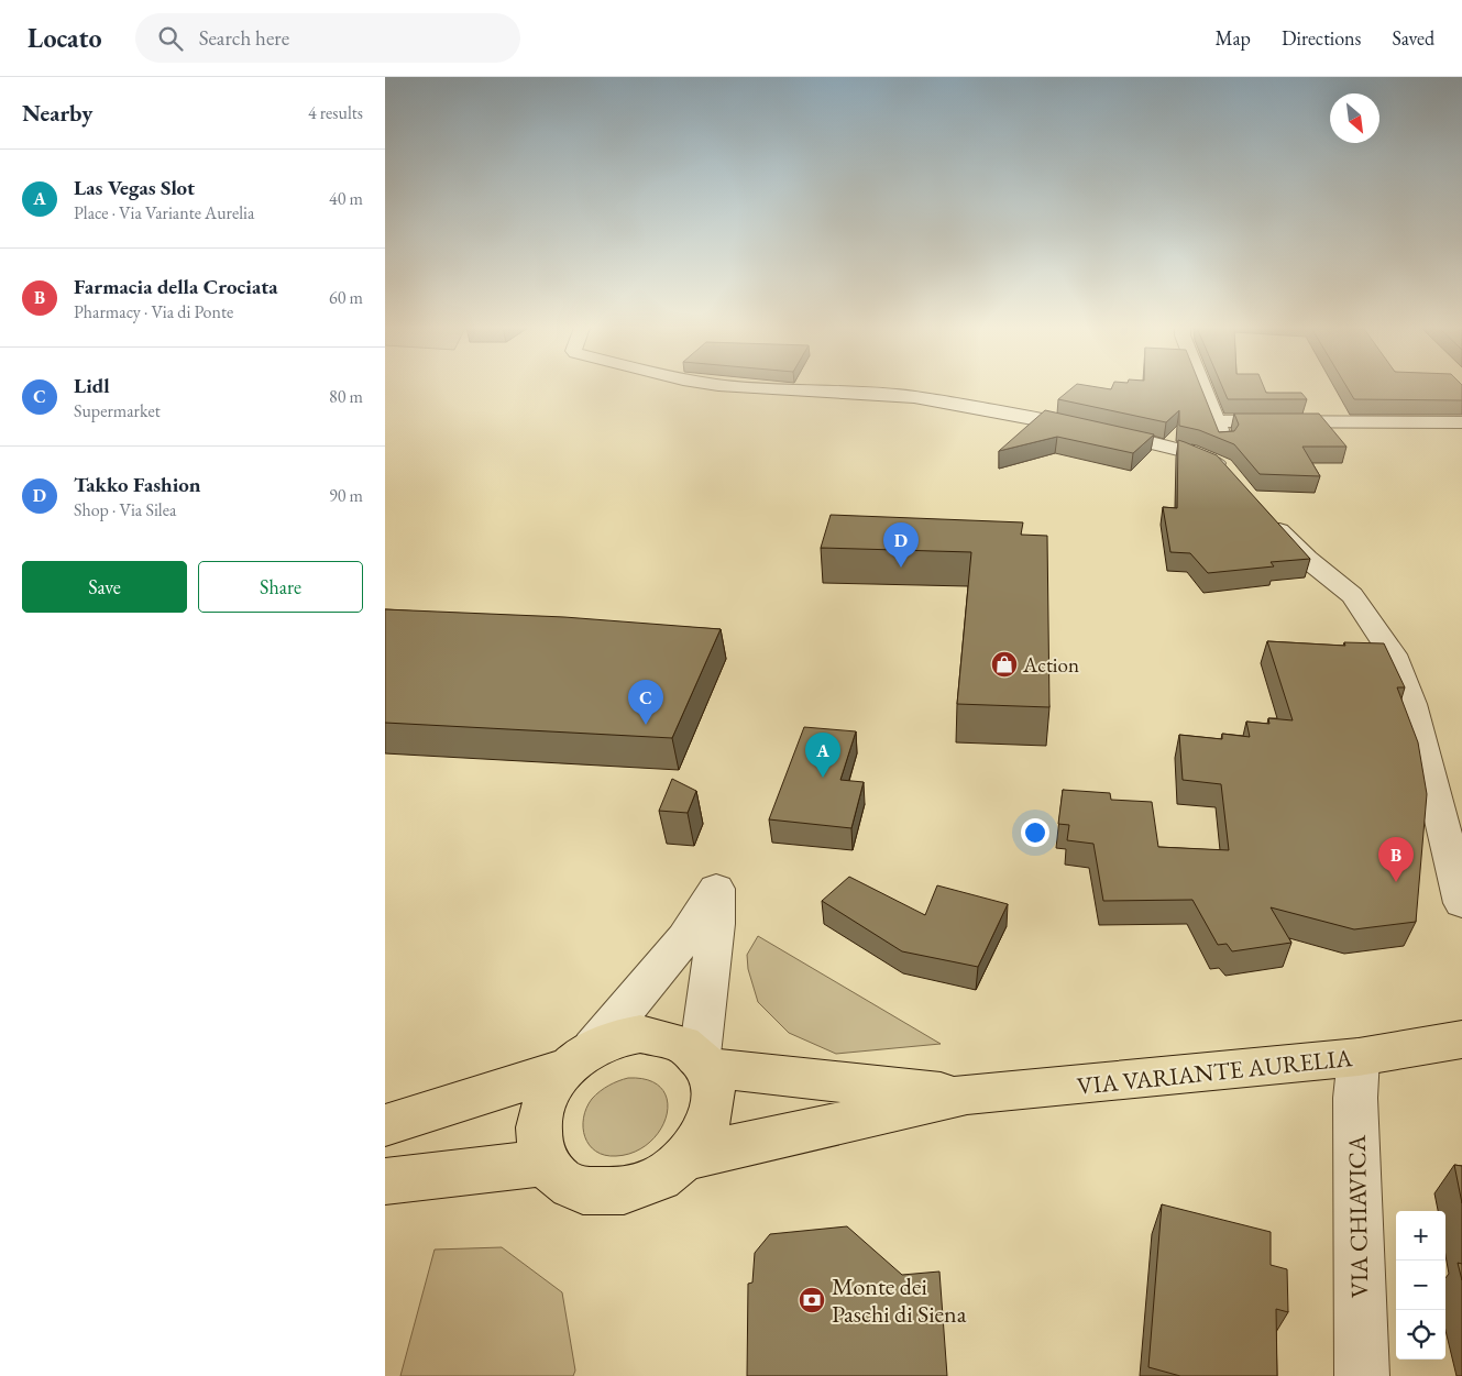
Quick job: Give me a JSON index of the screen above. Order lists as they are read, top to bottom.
{
  "streets": {
    "main road": ["VIA VARIANTE AURELIA"],
    "street": ["VIA CHIAVICA"]
  },
  "crossings": [
    ["VIA VARIANTE AURELIA", "VIA CHIAVICA"]
  ],
  "places": {
    "shop": ["Action"],
    "bank": ["Monte dei Paschi di Siena"]
  },
  "north": "bottom right",
  "page": {
    "header": "Locato",
    "search": "Search here",
    "nav": ["Map", "Directions", "Saved"],
    "heading": ["Nearby", "4 results"],
    "list": [
      {
        "mark": "A",
        "name": "Las Vegas Slot",
        "note": "Place · Via Variante Aurelia",
        "value": "40 m"
      },
      {
        "mark": "B",
        "name": "Farmacia della Crociata",
        "note": "Pharmacy · Via di Ponte",
        "value": "60 m"
      },
      {
        "mark": "C",
        "name": "Lidl",
        "note": "Supermarket",
        "value": "80 m"
      },
      {
        "mark": "D",
        "name": "Takko Fashion",
        "note": "Shop · Via Silea",
        "value": "90 m"
      }
    ],
    "pins": [
      "D",
      "C",
      "A",
      "B"
    ],
    "buttons": ["Save", "Share"],
    "map_buttons": ["+", "−"]
  }
}
